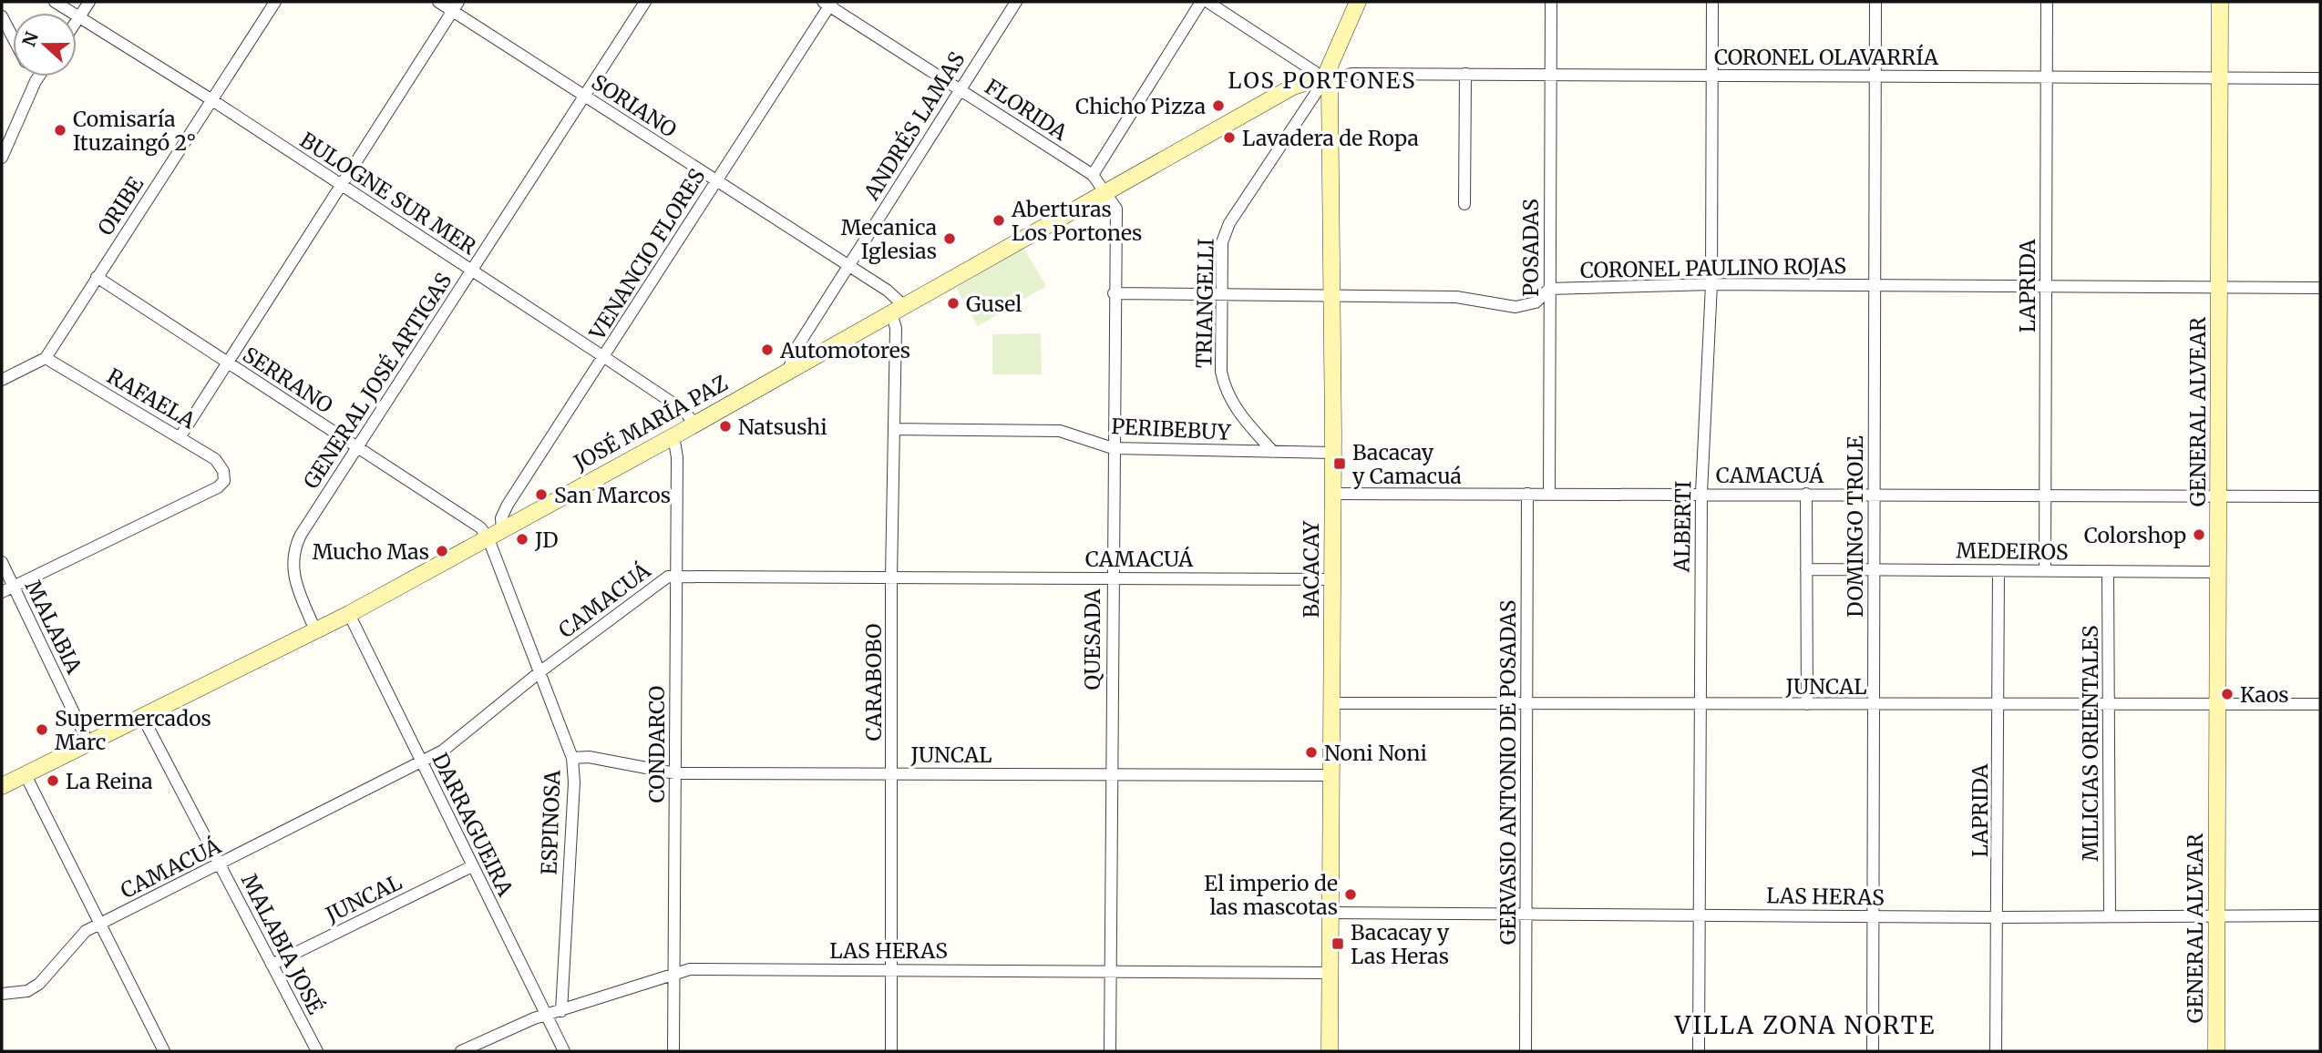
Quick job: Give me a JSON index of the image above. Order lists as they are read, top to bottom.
{
  "streets": {
    "street": [
      "CORONEL OLAVARRÍA",
      "SORIANO",
      "FLORIDA",
      "ANDRÉS LAMAS",
      "BULOGNE SUR MER",
      "ORIBE",
      "POSADAS",
      "VENANCIO FLORES",
      "CORONEL PAULINO ROJAS",
      "LAPRIDA",
      "TRIANGELLI",
      "SERRANO",
      "GENERAL JOSÉ ARTIGAS",
      "RAFAELA",
      "GENERAL ALVEAR",
      "JOSÉ MARÍA PAZ",
      "PERIBEBUY",
      "CAMACUÁ",
      "ALBERTI",
      "DOMINGO TROLE",
      "MEDEIROS",
      "BACACAY",
      "MALABIA",
      "QUESADA",
      "CARABOBO",
      "JUNCAL",
      "MILICIAS ORIENTALES",
      "CONDARCO",
      "GERVASIO ANTONIO DE POSADAS",
      "ESPINOSA",
      "DARRAGUEIRA",
      "LAS HERAS",
      "MALABIA JOSÉ"
    ]
  },
  "crossings": [
    ["CORONEL OLAVARRÍA", "POSADAS"],
    ["CORONEL OLAVARRÍA", "LAPRIDA"],
    ["CORONEL OLAVARRÍA", "TRIANGELLI"],
    ["CORONEL OLAVARRÍA", "GENERAL ALVEAR"],
    ["CORONEL OLAVARRÍA", "JOSÉ MARÍA PAZ"],
    ["CORONEL OLAVARRÍA", "ALBERTI"],
    ["CORONEL OLAVARRÍA", "DOMINGO TROLE"],
    ["CORONEL OLAVARRÍA", "BACACAY"],
    ["SORIANO", "ANDRÉS LAMAS"],
    ["SORIANO", "VENANCIO FLORES"],
    ["SORIANO", "GENERAL JOSÉ ARTIGAS"],
    ["SORIANO", "JOSÉ MARÍA PAZ"],
    ["SORIANO", "CARABOBO"],
    ["FLORIDA", "ANDRÉS LAMAS"],
    ["FLORIDA", "VENANCIO FLORES"],
    ["FLORIDA", "JOSÉ MARÍA PAZ"],
    ["FLORIDA", "QUESADA"],
    ["ANDRÉS LAMAS", "JOSÉ MARÍA PAZ"],
    ["BULOGNE SUR MER", "ORIBE"],
    ["BULOGNE SUR MER", "VENANCIO FLORES"],
    ["BULOGNE SUR MER", "GENERAL JOSÉ ARTIGAS"],
    ["BULOGNE SUR MER", "JOSÉ MARÍA PAZ"],
    ["ORIBE", "SERRANO"],
    ["ORIBE", "RAFAELA"],
    ["POSADAS", "CORONEL PAULINO ROJAS"],
    ["POSADAS", "CAMACUÁ"],
    ["VENANCIO FLORES", "SERRANO"],
    ["VENANCIO FLORES", "JOSÉ MARÍA PAZ"],
    ["VENANCIO FLORES", "ESPINOSA"],
    ["CORONEL PAULINO ROJAS", "LAPRIDA"],
    ["CORONEL PAULINO ROJAS", "GENERAL ALVEAR"],
    ["CORONEL PAULINO ROJAS", "ALBERTI"],
    ["CORONEL PAULINO ROJAS", "DOMINGO TROLE"],
    ["LAPRIDA", "CAMACUÁ"],
    ["LAPRIDA", "MEDEIROS"],
    ["LAPRIDA", "JUNCAL"],
    ["LAPRIDA", "LAS HERAS"],
    ["TRIANGELLI", "JOSÉ MARÍA PAZ"],
    ["TRIANGELLI", "PERIBEBUY"],
    ["TRIANGELLI", "BACACAY"],
    ["SERRANO", "GENERAL JOSÉ ARTIGAS"],
    ["SERRANO", "JOSÉ MARÍA PAZ"],
    ["SERRANO", "ESPINOSA"],
    ["GENERAL JOSÉ ARTIGAS", "JOSÉ MARÍA PAZ"],
    ["RAFAELA", "MALABIA"],
    ["GENERAL ALVEAR", "CAMACUÁ"],
    ["GENERAL ALVEAR", "MEDEIROS"],
    ["GENERAL ALVEAR", "JUNCAL"],
    ["GENERAL ALVEAR", "LAS HERAS"],
    ["JOSÉ MARÍA PAZ", "BACACAY"],
    ["JOSÉ MARÍA PAZ", "MALABIA"],
    ["JOSÉ MARÍA PAZ", "QUESADA"],
    ["JOSÉ MARÍA PAZ", "CARABOBO"],
    ["JOSÉ MARÍA PAZ", "CONDARCO"],
    ["JOSÉ MARÍA PAZ", "ESPINOSA"],
    ["JOSÉ MARÍA PAZ", "DARRAGUEIRA"],
    ["JOSÉ MARÍA PAZ", "MALABIA JOSÉ"],
    ["PERIBEBUY", "BACACAY"],
    ["PERIBEBUY", "QUESADA"],
    ["PERIBEBUY", "CARABOBO"],
    ["CAMACUÁ", "ALBERTI"],
    ["CAMACUÁ", "DOMINGO TROLE"],
    ["CAMACUÁ", "BACACAY"],
    ["CAMACUÁ", "QUESADA"],
    ["CAMACUÁ", "CARABOBO"],
    ["CAMACUÁ", "CONDARCO"],
    ["CAMACUÁ", "GERVASIO ANTONIO DE POSADAS"],
    ["CAMACUÁ", "ESPINOSA"],
    ["CAMACUÁ", "DARRAGUEIRA"],
    ["CAMACUÁ", "MALABIA JOSÉ"],
    ["ALBERTI", "JUNCAL"],
    ["ALBERTI", "LAS HERAS"],
    ["DOMINGO TROLE", "MEDEIROS"],
    ["DOMINGO TROLE", "JUNCAL"],
    ["DOMINGO TROLE", "LAS HERAS"],
    ["MEDEIROS", "MILICIAS ORIENTALES"],
    ["BACACAY", "JUNCAL"],
    ["BACACAY", "LAS HERAS"],
    ["QUESADA", "JUNCAL"],
    ["QUESADA", "LAS HERAS"],
    ["CARABOBO", "JUNCAL"],
    ["CARABOBO", "LAS HERAS"],
    ["JUNCAL", "MILICIAS ORIENTALES"],
    ["JUNCAL", "CONDARCO"],
    ["JUNCAL", "GERVASIO ANTONIO DE POSADAS"],
    ["JUNCAL", "ESPINOSA"],
    ["JUNCAL", "DARRAGUEIRA"],
    ["JUNCAL", "MALABIA JOSÉ"],
    ["MILICIAS ORIENTALES", "LAS HERAS"],
    ["CONDARCO", "LAS HERAS"],
    ["GERVASIO ANTONIO DE POSADAS", "LAS HERAS"],
    ["ESPINOSA", "LAS HERAS"],
    ["DARRAGUEIRA", "LAS HERAS"]
  ],
  "districts": ["LOS PORTONES", "VILLA ZONA NORTE"],
  "places": {
    "other": [
      "Chicho Pizza",
      "Comisaría Ituzaingó 2°",
      "Lavadera de Ropa",
      "Aberturas Los Portones",
      "Mecanica Iglesias",
      "Gusel",
      "Automotores",
      "Natsushi",
      "San Marcos",
      "Colorshop",
      "JD",
      "Mucho Mas",
      "Kaos",
      "Supermercados Marc",
      "Noni Noni",
      "La Reina",
      "El imperio de las mascotas"
    ],
    "transit": ["Bacacay y Camacuá", "Bacacay y Las Heras"]
  },
  "north": "left"
}
